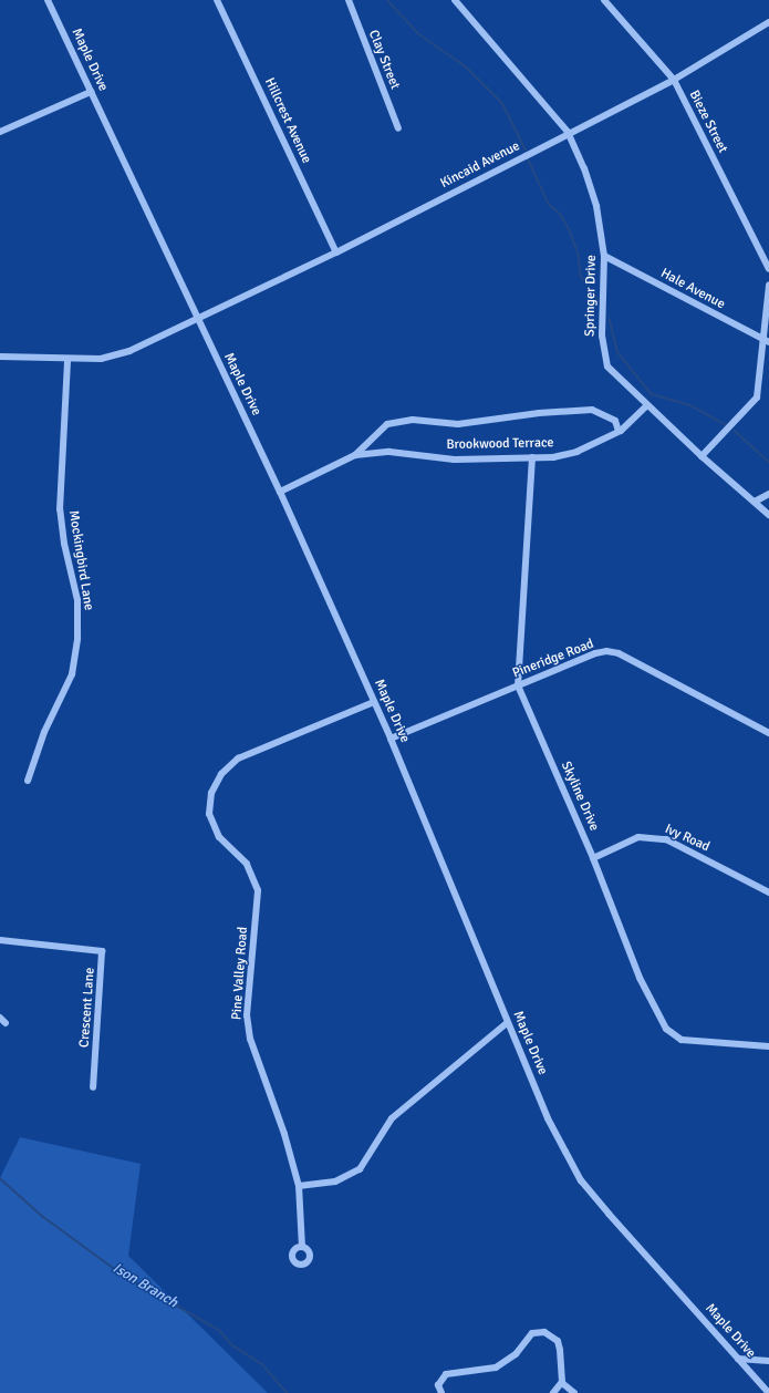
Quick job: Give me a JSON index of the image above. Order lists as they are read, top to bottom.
{
  "streets": {
    "street": [
      "Maple Drive",
      "Clay Street",
      "Hillcrest Avenue",
      "Bieze Street",
      "Kincaid Avenue",
      "Hale Avenue",
      "Springer Drive",
      "Brookwood Terrace",
      "Mockingbird Lane",
      "Pineridge Road",
      "Skyline Drive",
      "Ivy Road",
      "Pine Valley Road",
      "Crescent Lane"
    ]
  },
  "crossings": [
    ["Maple Drive", "Kincaid Avenue"],
    ["Maple Drive", "Brookwood Terrace"],
    ["Maple Drive", "Pineridge Road"],
    ["Maple Drive", "Pine Valley Road"],
    ["Hillcrest Avenue", "Kincaid Avenue"],
    ["Bieze Street", "Kincaid Avenue"],
    ["Kincaid Avenue", "Springer Drive"],
    ["Kincaid Avenue", "Mockingbird Lane"],
    ["Hale Avenue", "Springer Drive"],
    ["Springer Drive", "Brookwood Terrace"],
    ["Brookwood Terrace", "Skyline Drive"],
    ["Pineridge Road", "Skyline Drive"],
    ["Skyline Drive", "Ivy Road"]
  ],
  "water": ["Ison Branch"]
}
